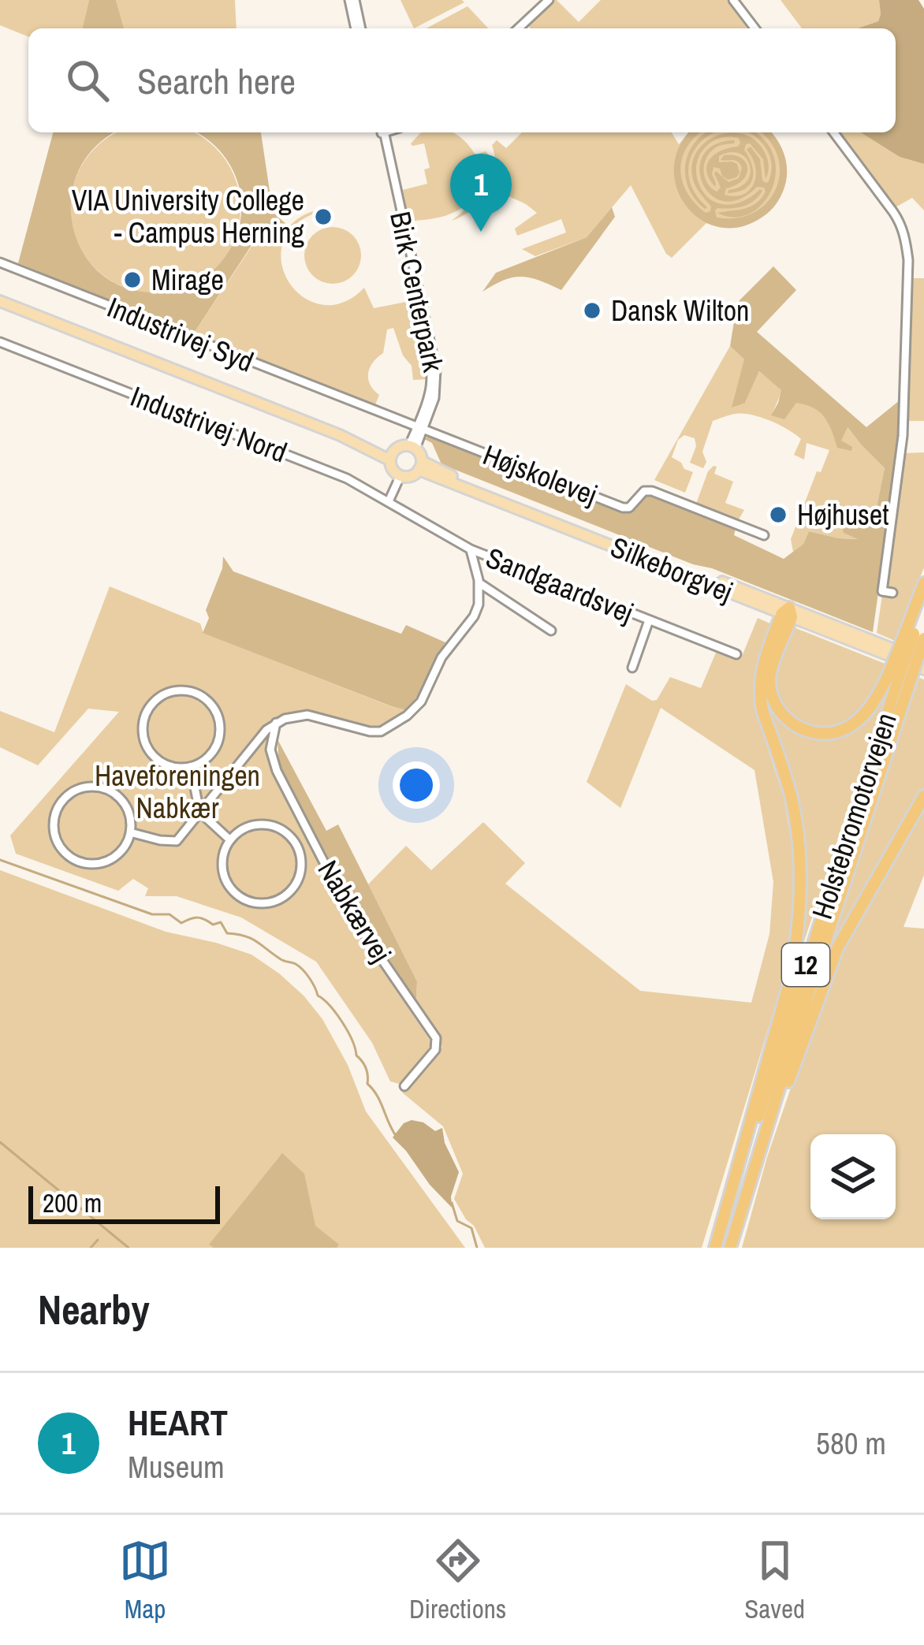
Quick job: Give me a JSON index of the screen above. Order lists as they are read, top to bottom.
{
  "streets": {
    "highway": ["Holstebromotorvejen", "12"],
    "main road": ["Silkeborgvej"],
    "street": [
      "Birk Centerpark",
      "Industrivej Syd",
      "Industrivej Nord",
      "Højskolevej",
      "Sandgaardsvej",
      "Nabkærvej"
    ]
  },
  "crossings": [
    ["Birk Centerpark", "Industrivej Syd"],
    ["Birk Centerpark", "Højskolevej"],
    ["Birk Centerpark", "Silkeborgvej"],
    ["Industrivej Syd", "Højskolevej"],
    ["Industrivej Nord", "Sandgaardsvej"],
    ["Sandgaardsvej", "Nabkærvej"]
  ],
  "parks": ["Haveforeningen Nabkær"],
  "places": [
    "VIA University College - Campus Herning",
    "Mirage",
    "Dansk Wilton",
    "Højhuset"
  ],
  "scale_bar": "200 m",
  "page": {
    "search": "Search here",
    "pins": "1",
    "scale": "200 m",
    "heading": "Nearby",
    "list": [
      {
        "mark": "1",
        "name": "HEART",
        "note": "Museum",
        "value": "580 m"
      }
    ],
    "nav": ["Map", "Directions", "Saved"]
  }
}
